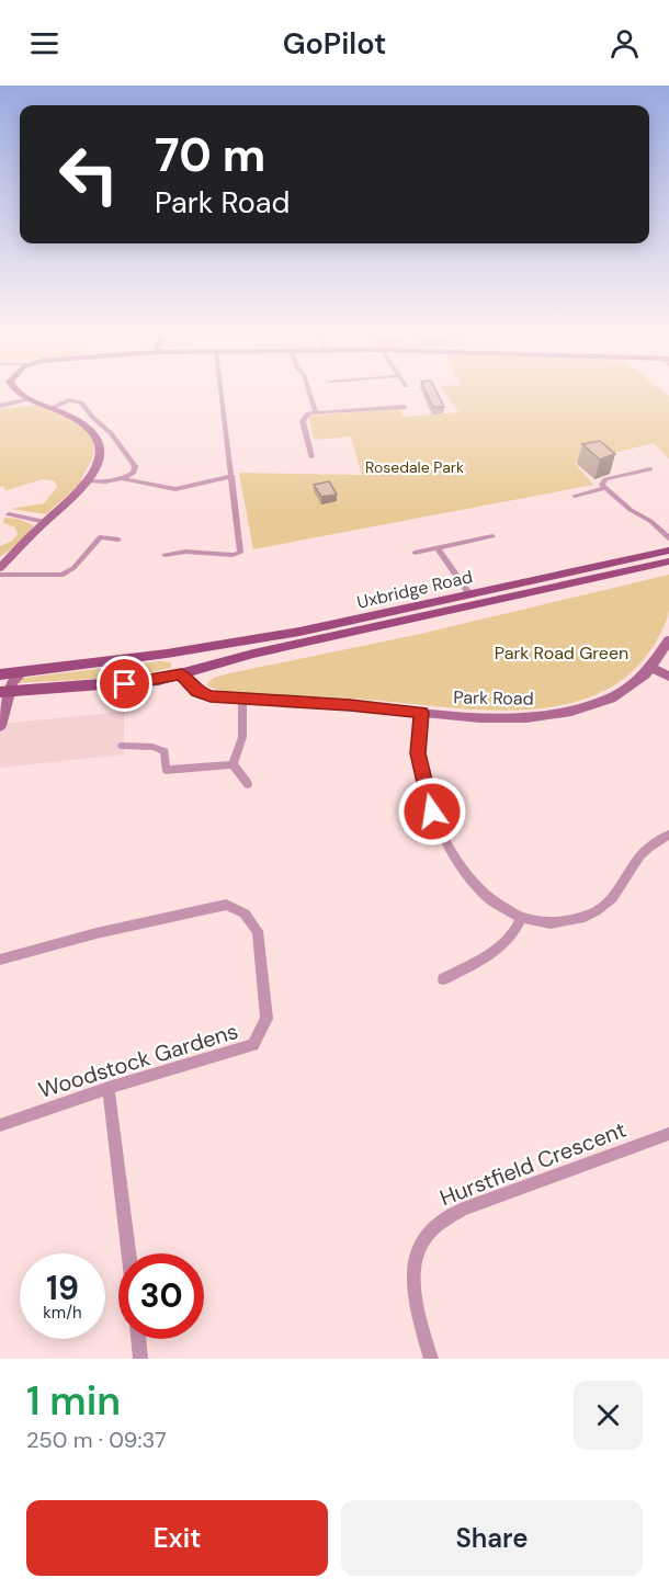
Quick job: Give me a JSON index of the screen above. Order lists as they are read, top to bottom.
{
  "streets": {
    "main road": ["Uxbridge Road"],
    "street": ["Park Road", "Woodstock Gardens", "Hurstfield Crescent"]
  },
  "crossings": [
    ["Uxbridge Road", "Park Road"]
  ],
  "parks": ["Rosedale Park", "Park Road Green"],
  "page": {
    "header": "GoPilot",
    "turn": ["70 m", "Park Road"],
    "speed": "19 km/h",
    "limit": "30",
    "heading": ["1 min", "250 m · 09:37"],
    "buttons": ["Exit", "Share"]
  }
}
